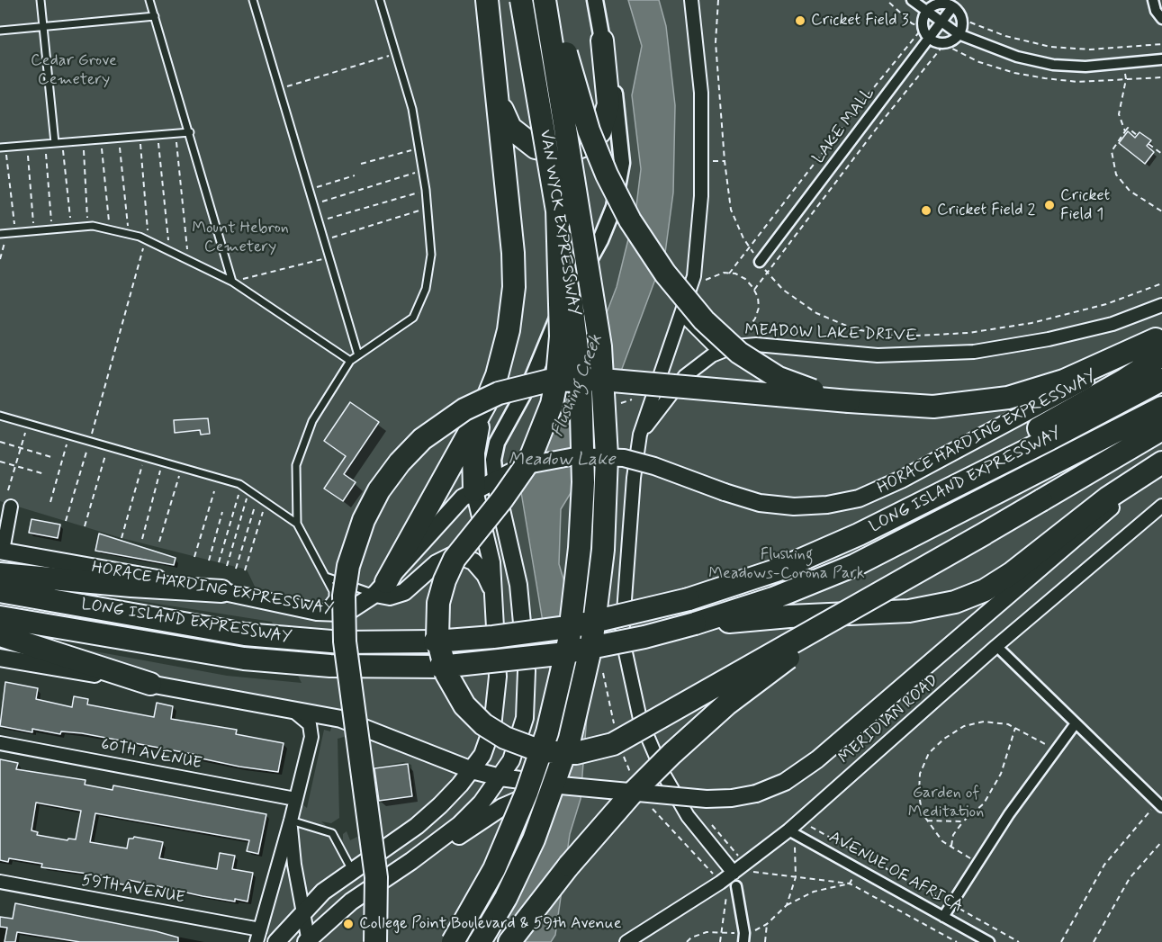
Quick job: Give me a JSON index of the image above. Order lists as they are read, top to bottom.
{
  "streets": {
    "highway": ["VAN WYCK EXPRESSWAY", "LONG ISLAND EXPRESSWAY"],
    "main road": ["HORACE HARDING EXPRESSWAY"],
    "street": [
      "LAKE MALL",
      "MEADOW LAKE DRIVE",
      "MERIDIAN ROAD",
      "60TH AVENUE",
      "AVENUE OF AFRICA",
      "59TH AVENUE"
    ]
  },
  "crossings": [
    ["MEADOW LAKE DRIVE", "MERIDIAN ROAD"],
    ["MERIDIAN ROAD", "AVENUE OF AFRICA"]
  ],
  "water": ["Flushing Creek", "Meadow Lake"],
  "parks": [
    "Cedar Grove Cemetery",
    "Mount Hebron Cemetery",
    "Flushing Meadows-Corona Park",
    "Garden of Meditation"
  ],
  "places": [
    "Cricket Field 3",
    "Cricket Field 1",
    "Cricket Field 2",
    "College Point Boulevard & 59th Avenue"
  ]
}
